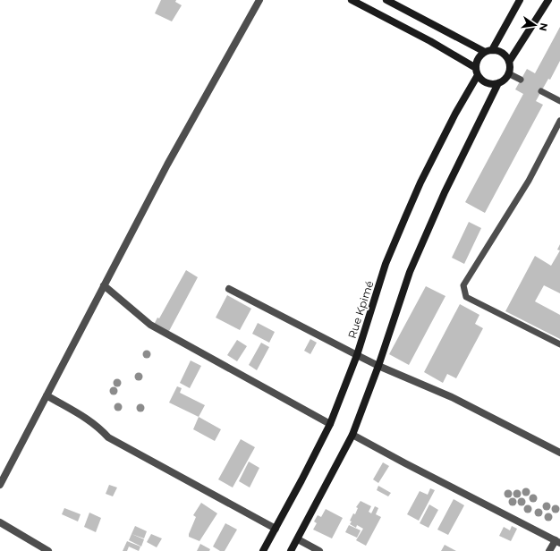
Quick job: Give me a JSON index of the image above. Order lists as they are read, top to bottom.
{
  "streets": {
    "main road": ["Rue Kpimé"]
  },
  "north": "right"
}
